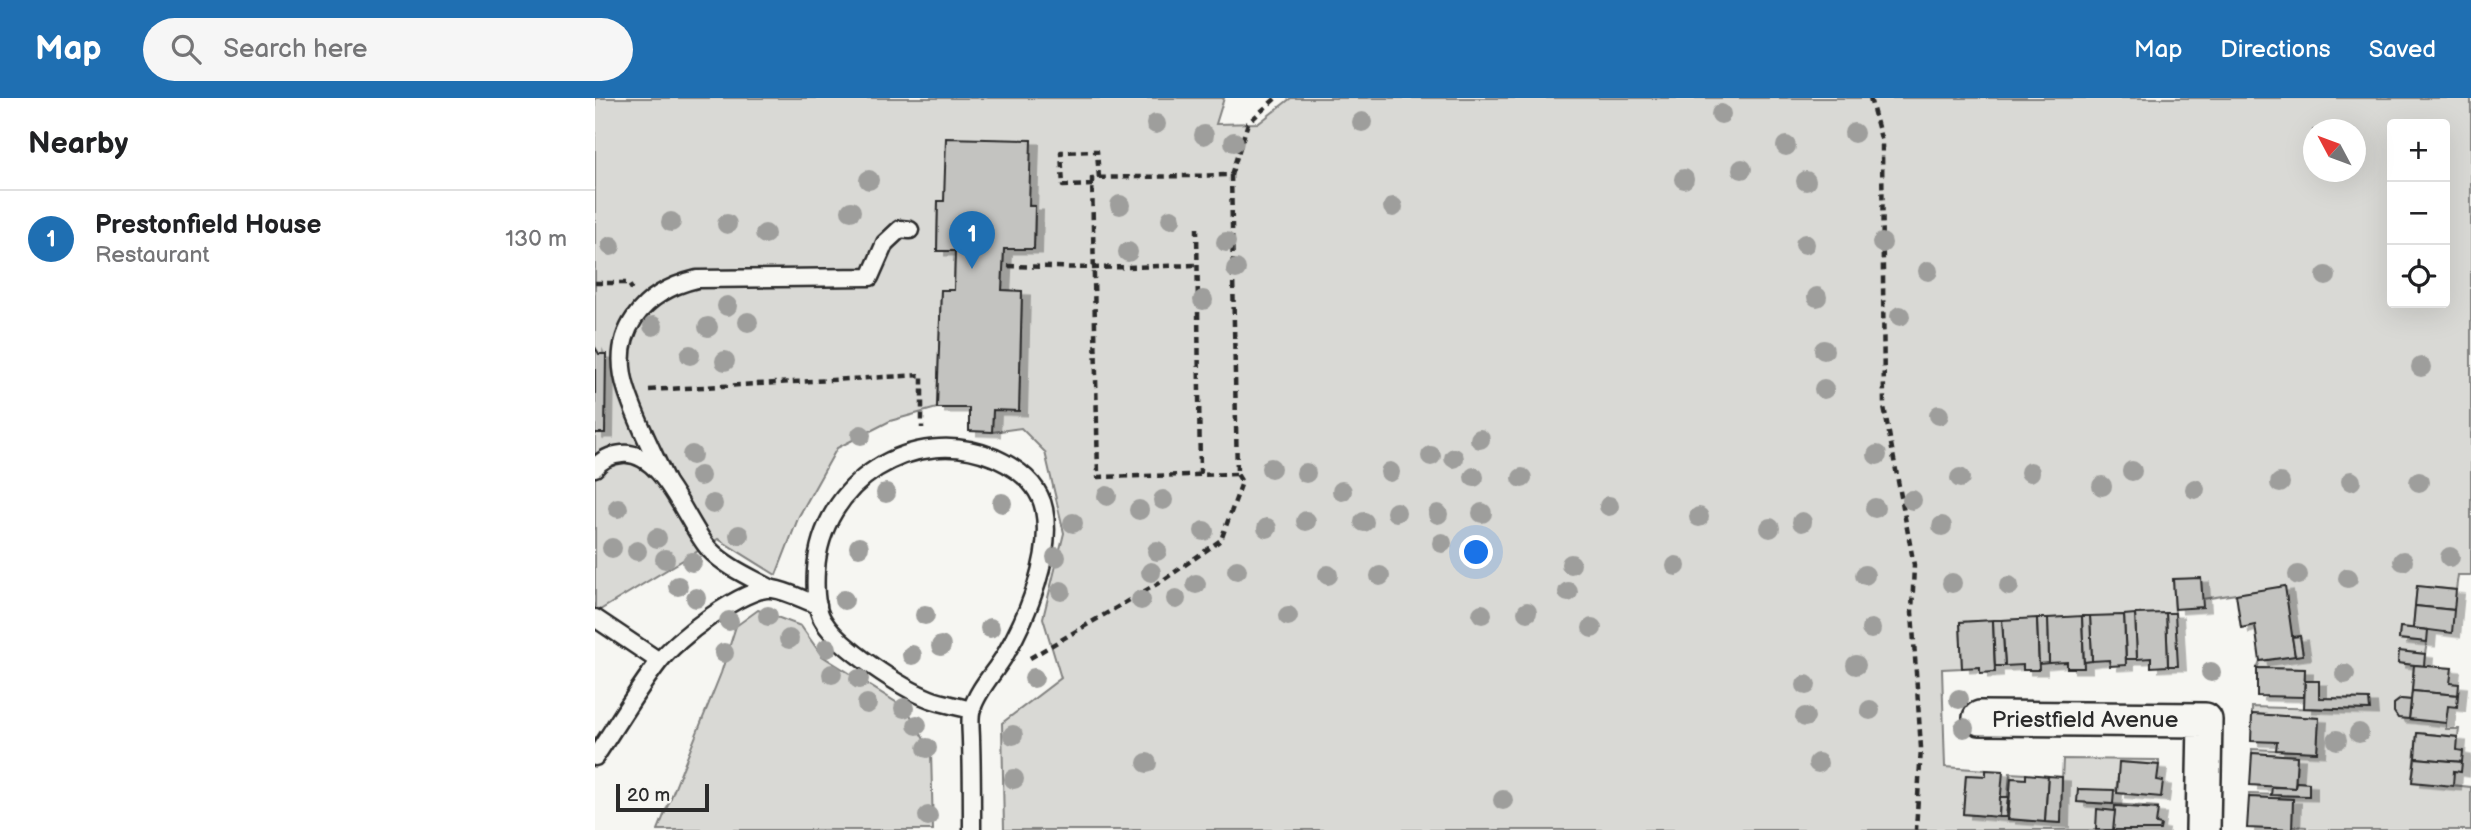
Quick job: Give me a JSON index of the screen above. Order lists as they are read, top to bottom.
{
  "streets": {
    "street": ["Priestfield Avenue"]
  },
  "scale_bar": "20 m",
  "north": "top left",
  "page": {
    "header": "Map",
    "search": "Search here",
    "nav": ["Map", "Directions", "Saved"],
    "heading": "Nearby",
    "map_buttons": ["+", "−"],
    "list": [
      {
        "mark": "1",
        "name": "Prestonfield House",
        "note": "Restaurant",
        "value": "130 m"
      }
    ],
    "pins": "1",
    "scale": "20 m"
  }
}
